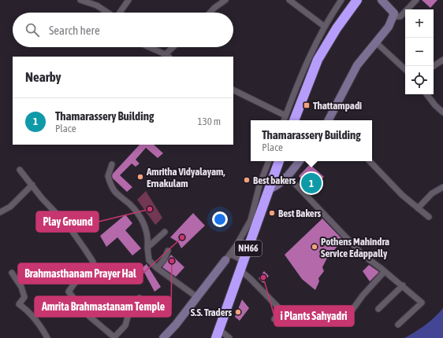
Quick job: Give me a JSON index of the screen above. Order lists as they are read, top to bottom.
{
  "streets": {
    "highway": ["NH66"]
  },
  "places": {
    "transit": ["Thattampadi"],
    "other": [
      "Amritha Vidyalayam, Ernakulam",
      "Best bakers",
      "Play Ground",
      "Best Bakers",
      "Brahmasthanam Prayer Hal",
      "Pothens Mahindra Service Edappally",
      "Amrita Brahmastanam Temple",
      "i Plants Sahyadri",
      "S.S. Traders"
    ]
  },
  "page": {
    "map_buttons": ["+", "−"],
    "search": "Search here",
    "heading": "Nearby",
    "list": [
      {
        "mark": "1",
        "name": "Thamarassery Building",
        "note": "Place",
        "value": "130 m"
      }
    ],
    "popup": ["Thamarassery Building", "Place"],
    "pins": "1"
  }
}
